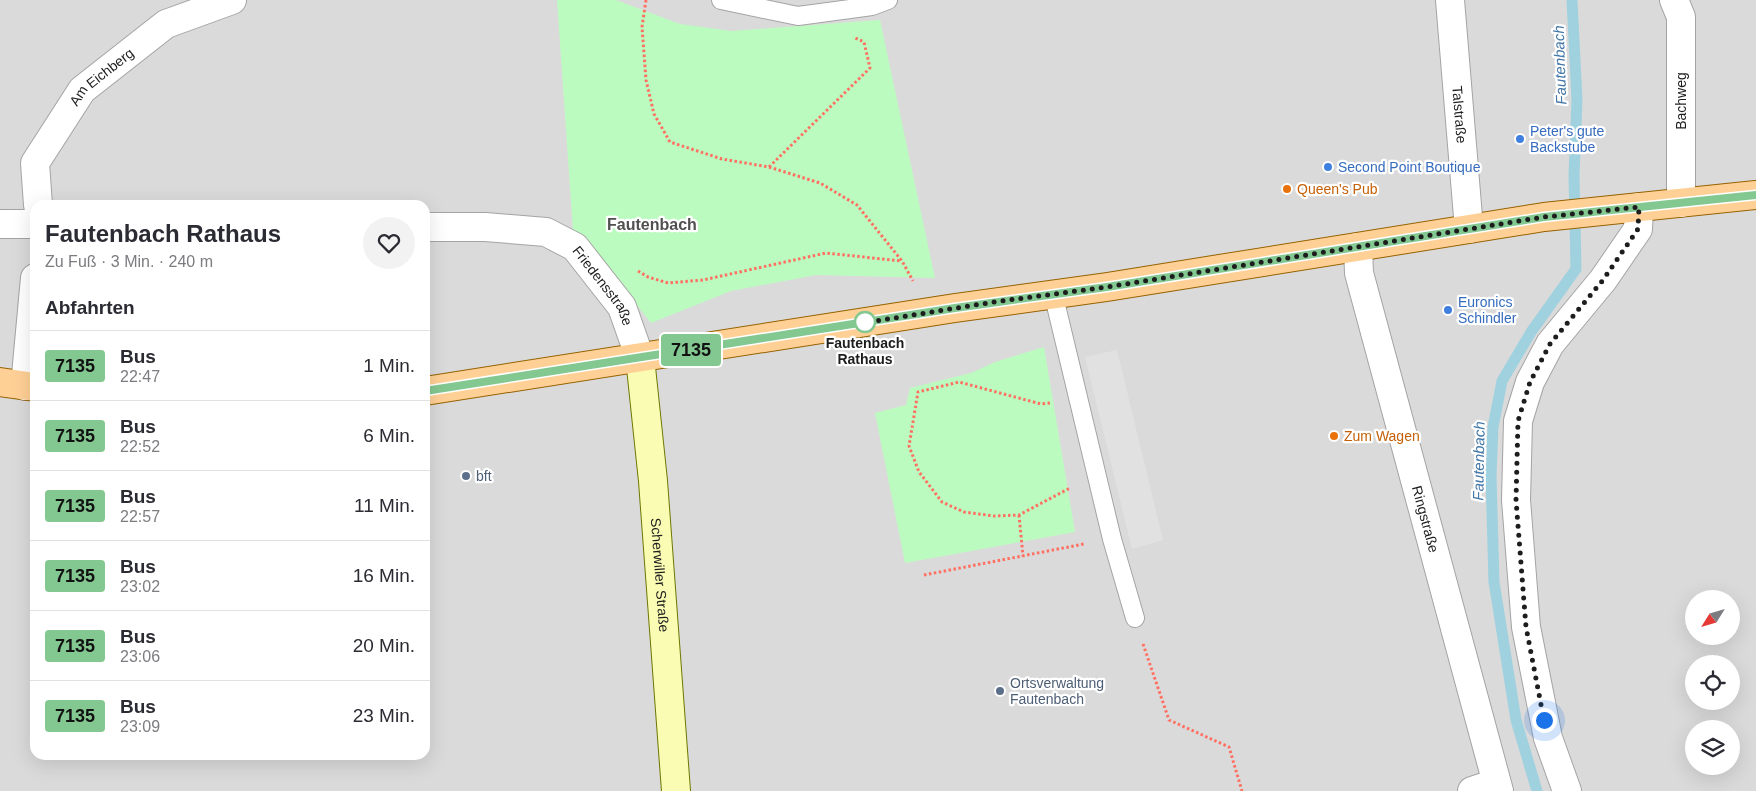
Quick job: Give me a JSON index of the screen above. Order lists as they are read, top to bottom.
{
  "streets": {
    "street": [
      "Am Eichberg",
      "Bachweg",
      "Talstraße",
      "Friedensstraße",
      "Ringstraße",
      "Scherwiller Straße"
    ]
  },
  "crossings": [
    ["Friedensstraße", "Scherwiller Straße"]
  ],
  "districts": ["Fautenbach"],
  "water": ["Fautenbach"],
  "places": [
    "Peter's gute Backstube",
    "Second Point Boutique",
    "Queen's Pub",
    "Euronics Schindler",
    "Fautenbach Rathaus",
    "Zum Wagen",
    "bft",
    "Ortsverwaltung Fautenbach"
  ],
  "lines": ["bus line 7135"],
  "north": "bottom left",
  "page": {
    "on_map": "7135",
    "heading": [
      ["Fautenbach Rathaus", "Zu Fuß · 3 Min. · 240 m"],
      "Abfahrten"
    ],
    "list": [
      {
        "mark": "7135",
        "name": "Bus",
        "note": "22:47",
        "value": "1 Min."
      },
      {
        "mark": "7135",
        "name": "Bus",
        "note": "22:52",
        "value": "6 Min."
      },
      {
        "mark": "7135",
        "name": "Bus",
        "note": "22:57",
        "value": "11 Min."
      },
      {
        "mark": "7135",
        "name": "Bus",
        "note": "23:02",
        "value": "16 Min."
      },
      {
        "mark": "7135",
        "name": "Bus",
        "note": "23:06",
        "value": "20 Min."
      },
      {
        "mark": "7135",
        "name": "Bus",
        "note": "23:09",
        "value": "23 Min."
      }
    ]
  }
}
